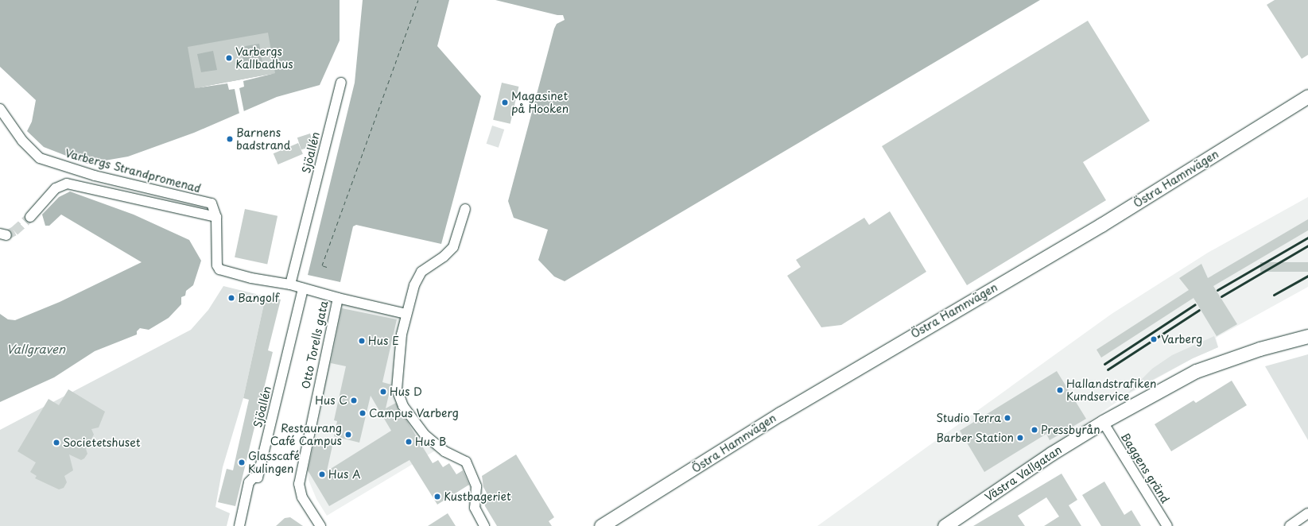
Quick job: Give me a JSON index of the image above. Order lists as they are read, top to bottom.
{
  "streets": {
    "street": [
      "Sjöallén",
      "Varbergs Strandpromenad",
      "Östra Hamnvägen",
      "Otto Torells gata",
      "Baggens gränd",
      "Västra Vallgatan"
    ]
  },
  "crossings": [
    ["Sjöallén", "Otto Torells gata"],
    ["Varbergs Strandpromenad", "Otto Torells gata"],
    ["Baggens gränd", "Västra Vallgatan"]
  ],
  "water": ["Vallgraven"],
  "places": [
    "Varbergs Kallbadhus",
    "Magasinet på Hooken",
    "Barnens badstrand",
    "Bangolf",
    "Varberg",
    "Hus E",
    "Hallandstrafiken Kundservice",
    "Hus D",
    "Hus C",
    "Campus Varberg",
    "Studio Terra",
    "Pressbyrån",
    "Restaurang Café Campus",
    "Barber Station",
    "Hus B",
    "Societetshuset",
    "Glasscafé Kulingen",
    "Hus A",
    "Kustbageriet"
  ]
}
